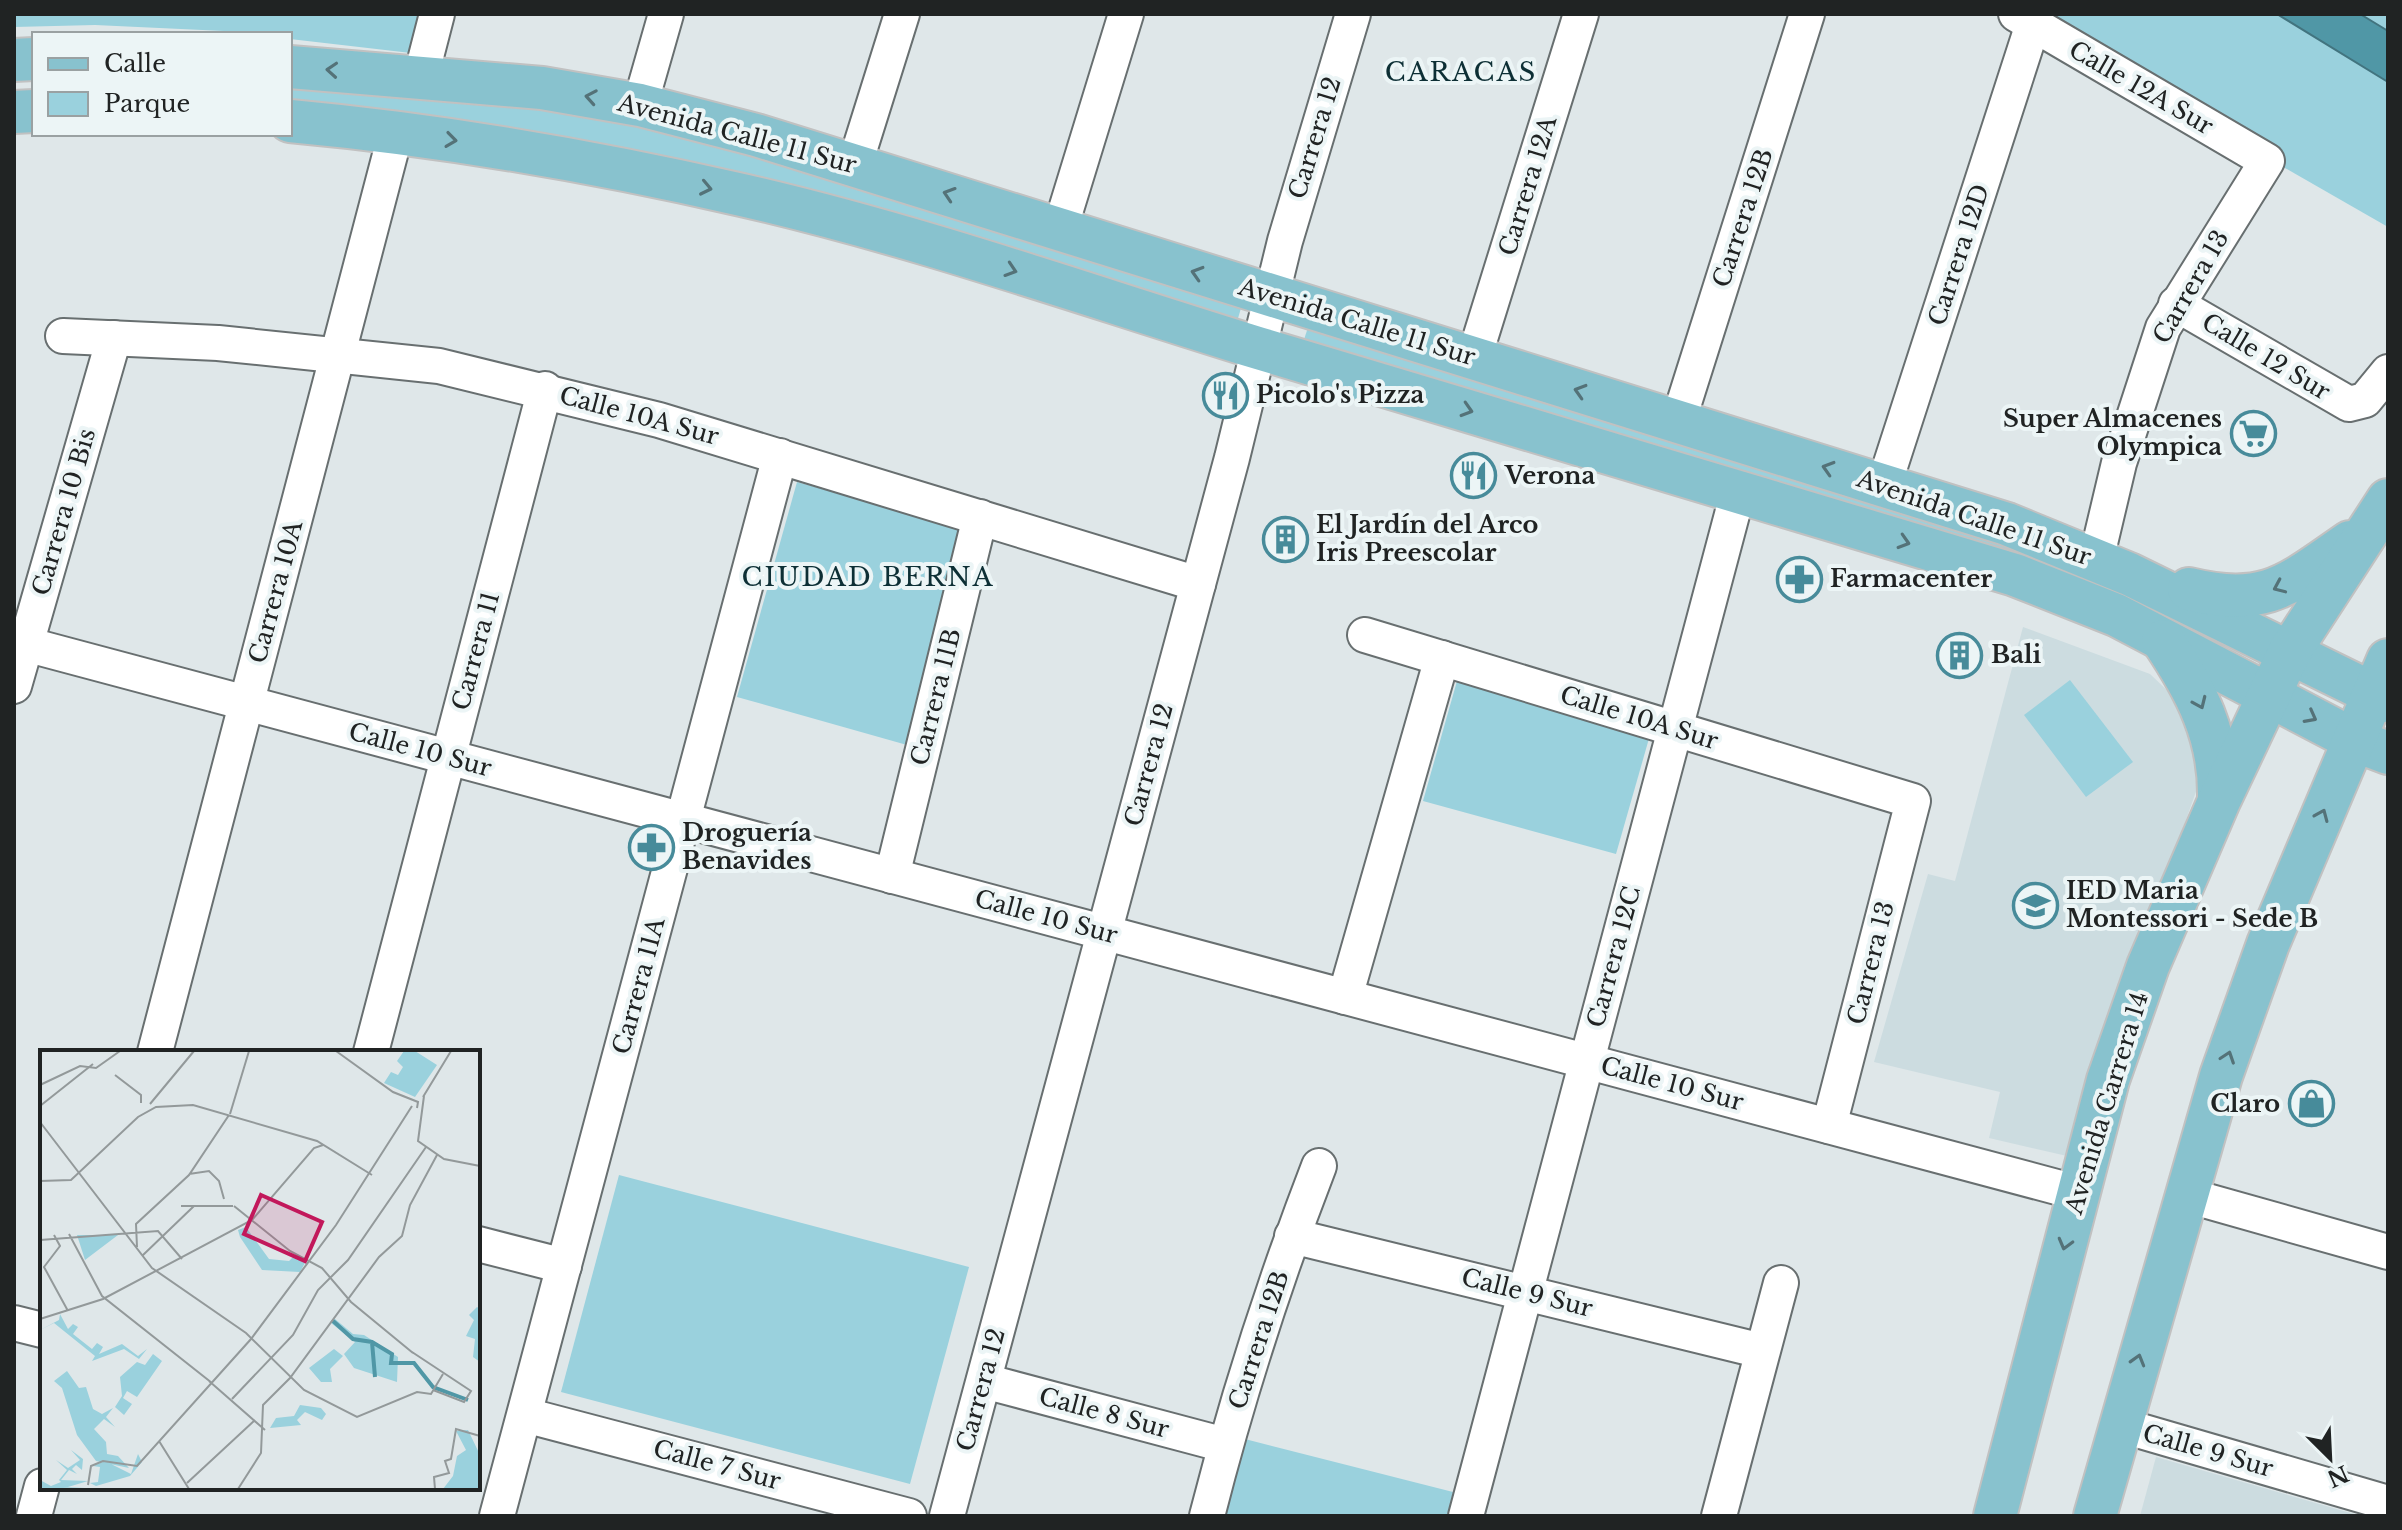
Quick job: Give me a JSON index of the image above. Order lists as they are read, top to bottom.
{
  "streets": {
    "main road": ["Avenida Calle 11 Sur", "Avenida Carrera 14"],
    "street": [
      "Calle 12A Sur",
      "Carrera 12",
      "Carrera 12A",
      "Carrera 12B",
      "Carrera 12D",
      "Carrera 13",
      "Calle 12 Sur",
      "Calle 10A Sur",
      "Carrera 10 Bis",
      "Carrera 10A",
      "Carrera 11",
      "Carrera 11B",
      "Calle 10 Sur",
      "Carrera 12C",
      "Carrera 11A",
      "Calle 9 Sur",
      "Calle 8 Sur",
      "Calle 7 Sur"
    ]
  },
  "crossings": [
    ["Calle 12A Sur", "Carrera 12D"],
    ["Calle 12A Sur", "Carrera 13"],
    ["Avenida Calle 11 Sur", "Carrera 12"],
    ["Avenida Calle 11 Sur", "Carrera 12A"],
    ["Avenida Calle 11 Sur", "Carrera 12B"],
    ["Avenida Calle 11 Sur", "Carrera 12D"],
    ["Avenida Calle 11 Sur", "Carrera 13"],
    ["Avenida Calle 11 Sur", "Carrera 10A"],
    ["Avenida Calle 11 Sur", "Carrera 12C"],
    ["Avenida Calle 11 Sur", "Avenida Carrera 14"],
    ["Carrera 12", "Calle 10A Sur"],
    ["Carrera 12", "Calle 10 Sur"],
    ["Carrera 12", "Calle 8 Sur"],
    ["Carrera 12B", "Calle 9 Sur"],
    ["Carrera 12B", "Calle 8 Sur"],
    ["Carrera 13", "Calle 12 Sur"],
    ["Carrera 13", "Calle 10A Sur"],
    ["Carrera 13", "Calle 10 Sur"],
    ["Calle 10A Sur", "Carrera 10 Bis"],
    ["Calle 10A Sur", "Carrera 10A"],
    ["Calle 10A Sur", "Carrera 11"],
    ["Calle 10A Sur", "Carrera 11B"],
    ["Calle 10A Sur", "Carrera 12C"],
    ["Calle 10A Sur", "Carrera 11A"],
    ["Carrera 10 Bis", "Calle 10 Sur"],
    ["Carrera 10A", "Calle 10 Sur"],
    ["Carrera 11", "Calle 10 Sur"],
    ["Carrera 11B", "Calle 10 Sur"],
    ["Calle 10 Sur", "Carrera 12C"],
    ["Calle 10 Sur", "Carrera 11A"],
    ["Calle 10 Sur", "Avenida Carrera 14"],
    ["Carrera 12C", "Calle 9 Sur"],
    ["Carrera 11A", "Calle 7 Sur"]
  ],
  "districts": ["CARACAS", "CIUDAD BERNA"],
  "places": {
    "restaurant": ["Picolo's Pizza", "Verona"],
    "supermarket": ["Super Almacenes Olympica"],
    "building": ["El Jardín del Arco Iris Preescolar", "Bali"],
    "pharmacy": ["Farmacenter", "Droguería Benavides"],
    "school or university": ["IED Maria Montessori - Sede B"],
    "shop": ["Claro"]
  },
  "legend": ["Calle", "Parque"],
  "north": "bottom right"
}
